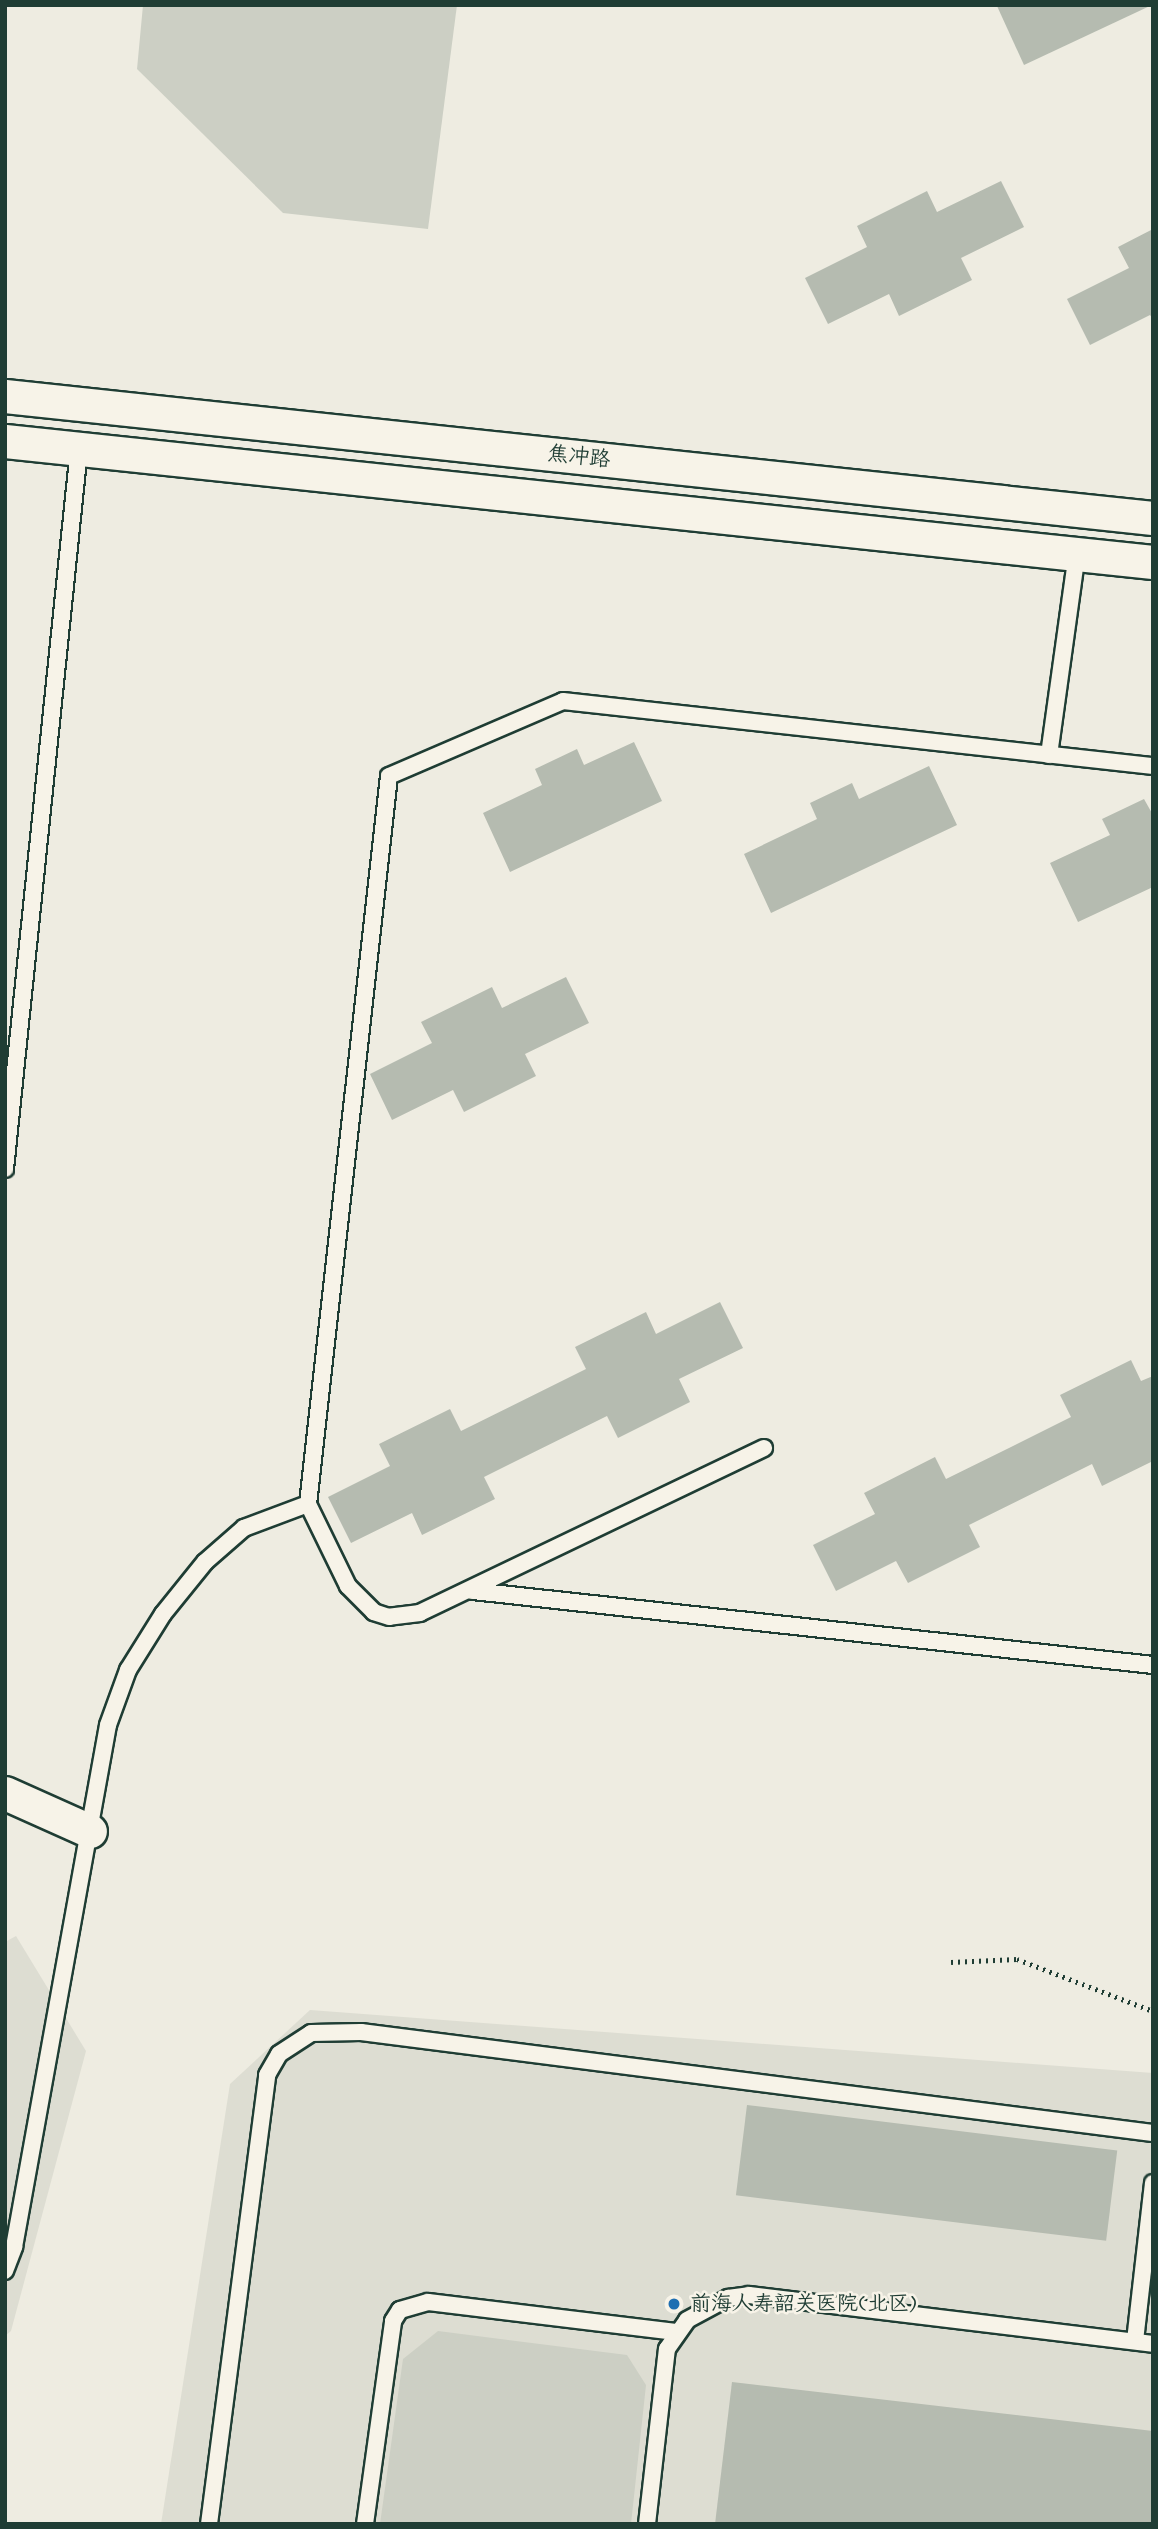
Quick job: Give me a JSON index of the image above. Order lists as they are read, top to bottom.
{
  "streets": {
    "street": ["焦冲路"]
  },
  "places": ["前海人寿韶关医院(北区)"]
}
